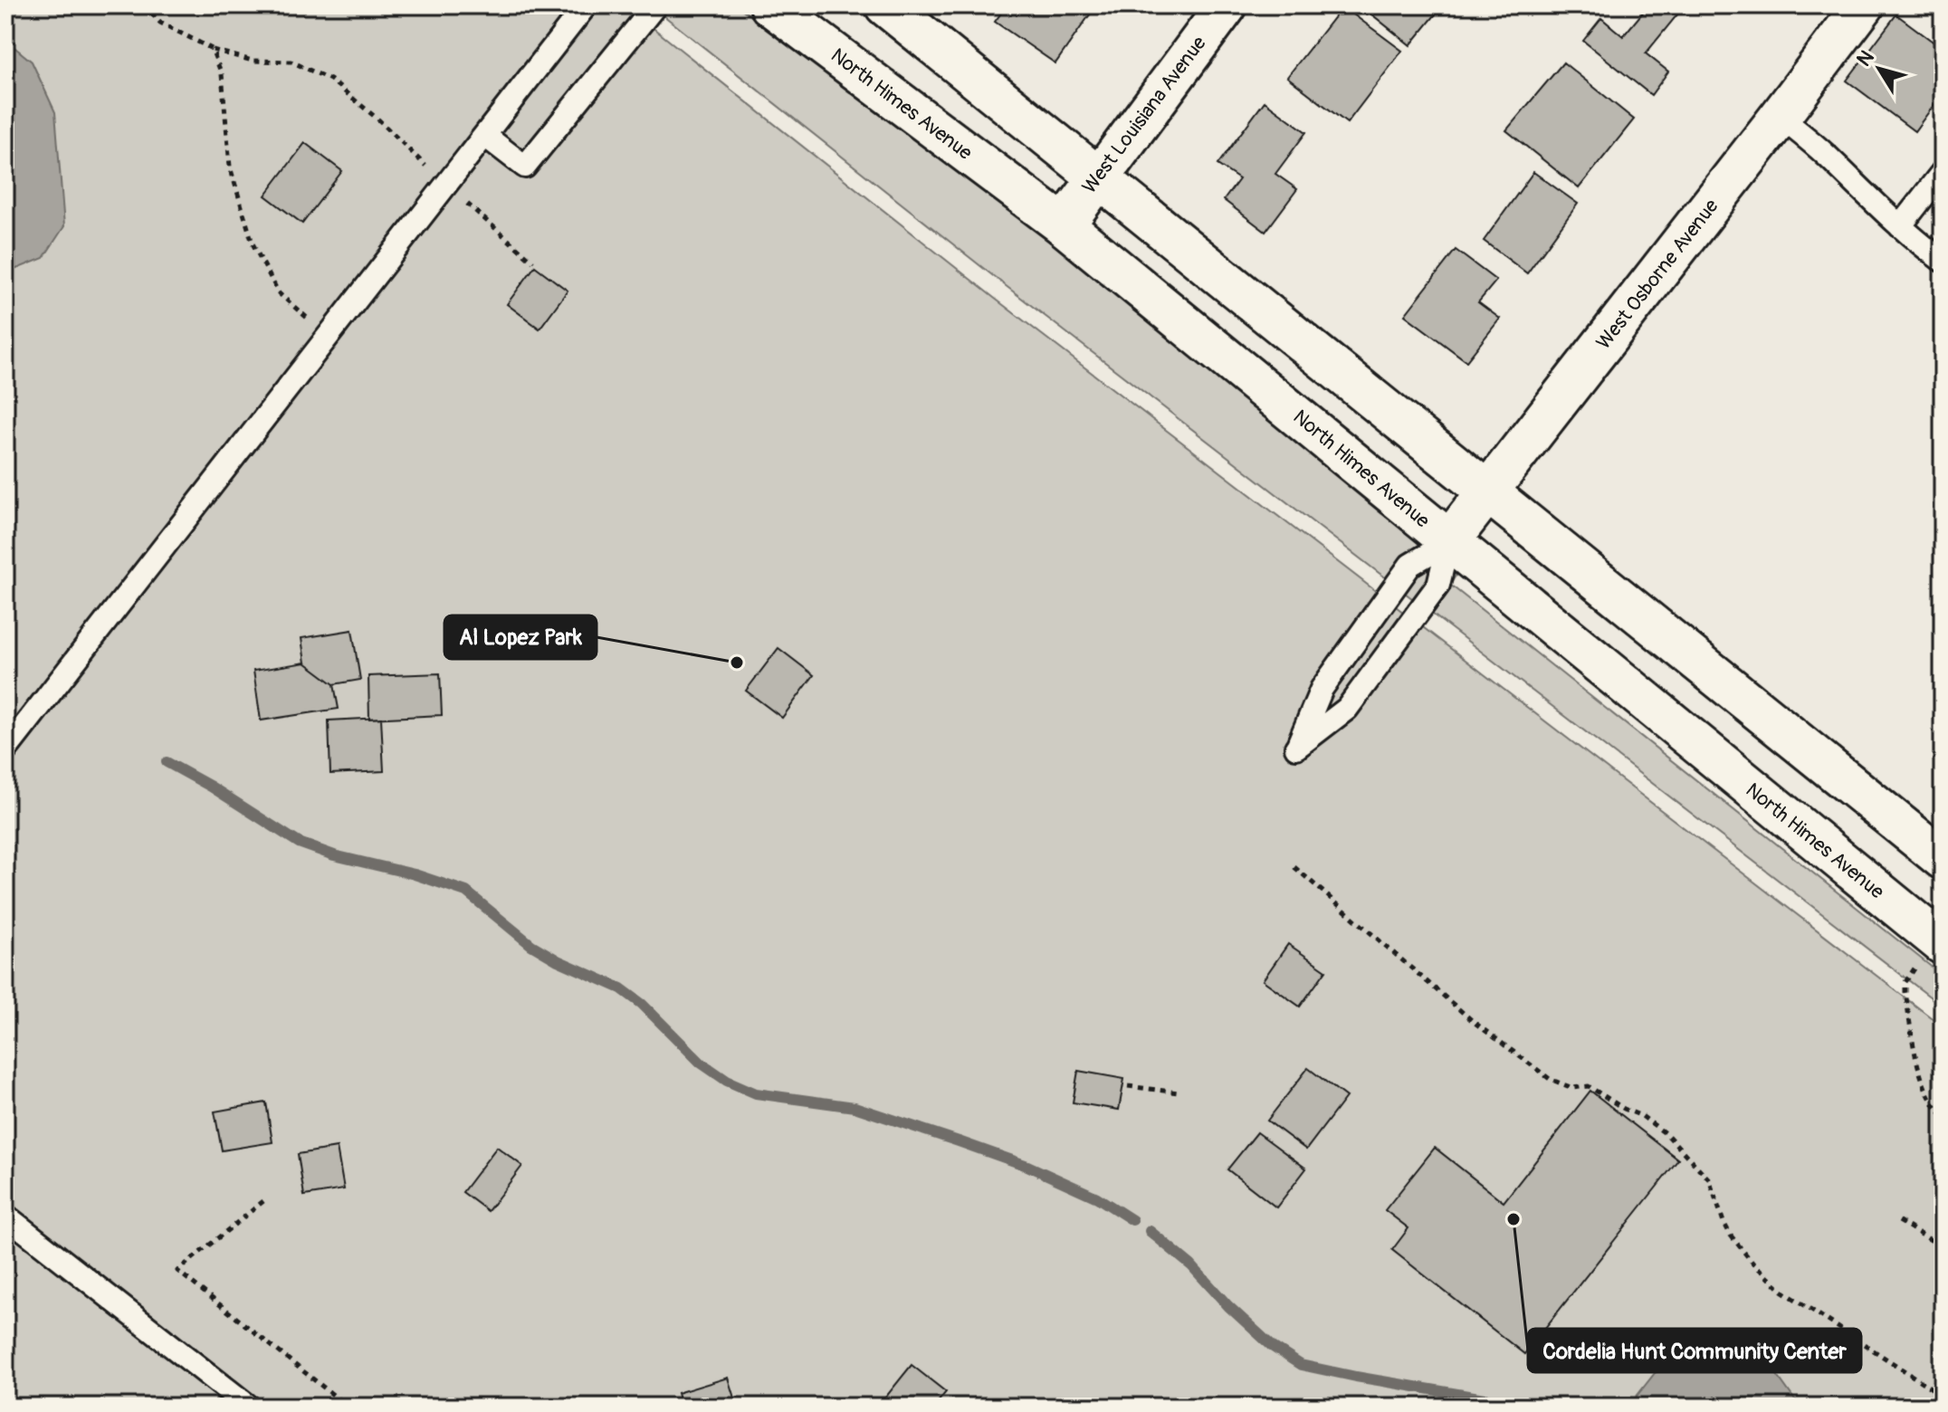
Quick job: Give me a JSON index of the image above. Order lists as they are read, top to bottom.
{
  "streets": {
    "street": ["North Himes Avenue", "West Louisiana Avenue", "West Osborne Avenue"]
  },
  "crossings": [
    ["North Himes Avenue", "West Louisiana Avenue"],
    ["North Himes Avenue", "West Osborne Avenue"]
  ],
  "places": ["Al Lopez Park", "Cordelia Hunt Community Center"],
  "north": "top left"
}
